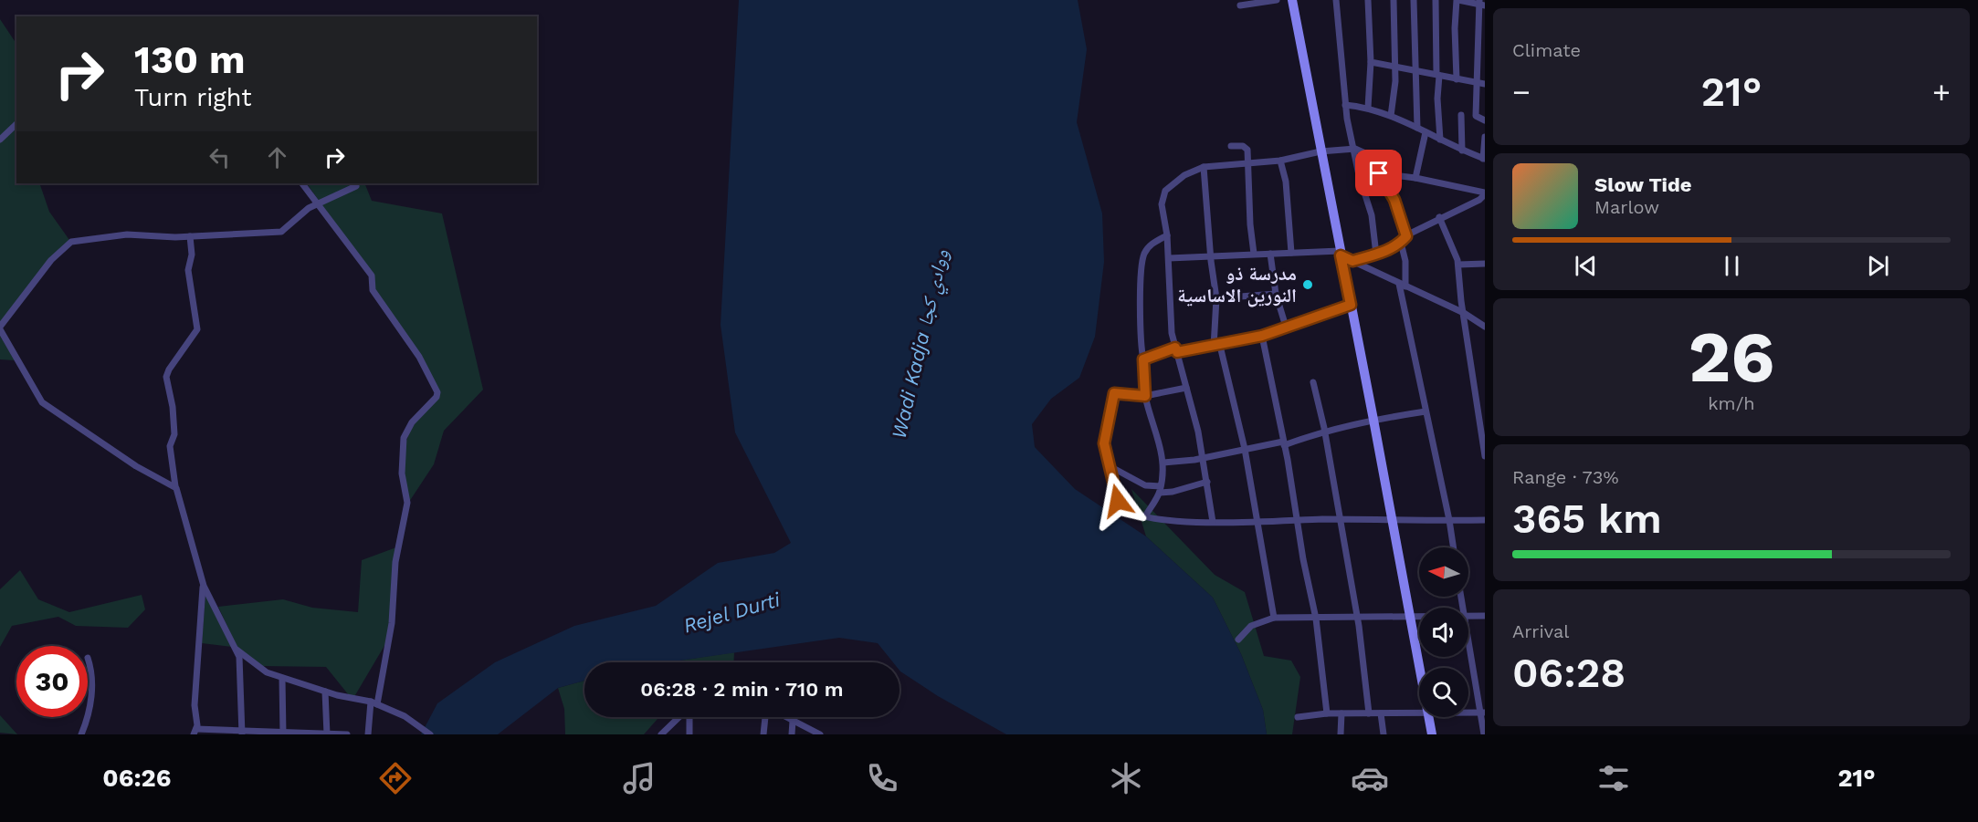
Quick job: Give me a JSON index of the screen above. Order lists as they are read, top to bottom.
{
  "water": ["Wadi Kadja ووادي كجا", "Rejel Durti"],
  "places": ["مدرسة ذو النورين الاساسية"],
  "north": "left",
  "page": {
    "tile": [
      "Climate",
      ["26", "km/h"],
      ["Range · 73%", "365 km"],
      ["Arrival", "06:28"]
    ],
    "turn": ["130 m", "Turn right"],
    "heat": ["−", "21°", "+"],
    "song": ["Slow Tide", "Marlow"],
    "limit": "30",
    "trip": "06:28 · 2 min · 710 m",
    "tabs": ["06:26", "21°"]
  }
}
